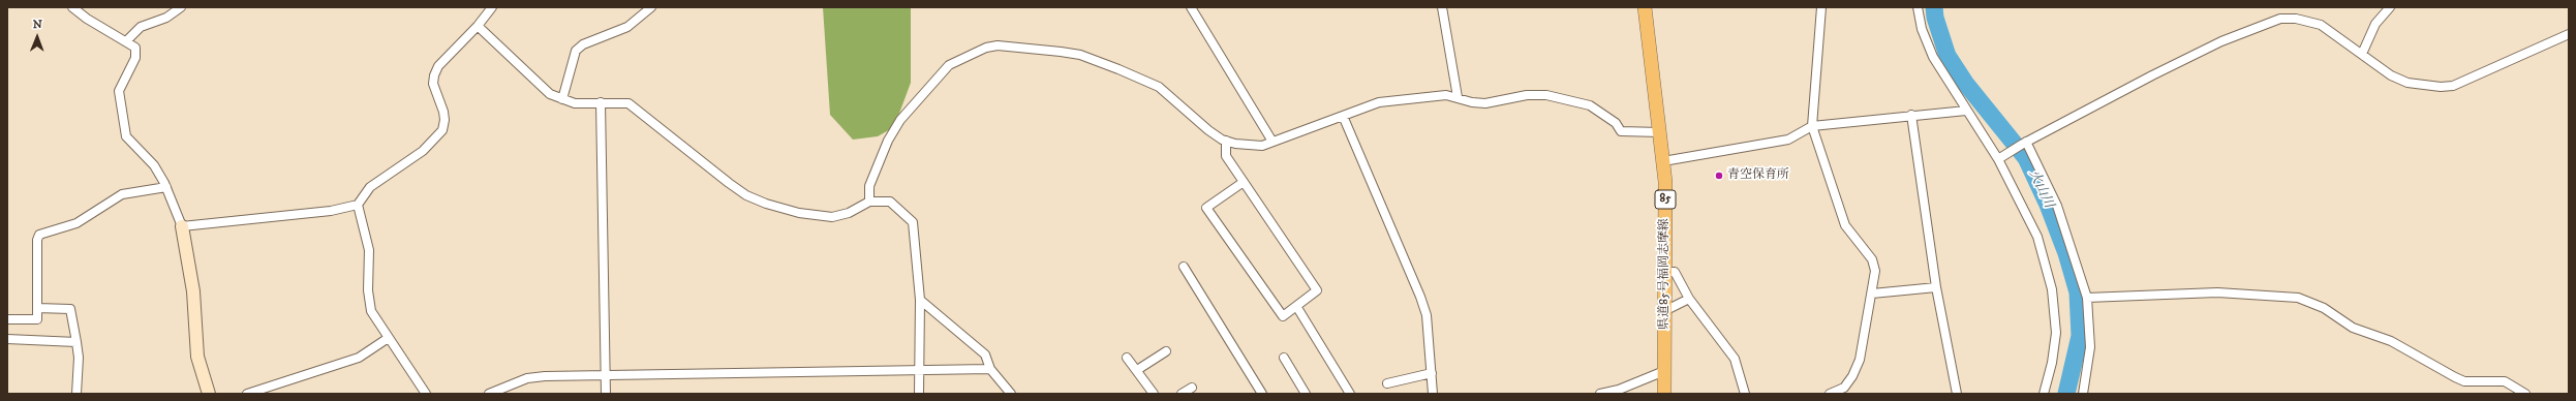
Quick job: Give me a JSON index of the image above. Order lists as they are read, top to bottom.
{
  "streets": {
    "main road": ["85", "県道85号福岡志摩線"]
  },
  "water": ["火山川"],
  "places": ["青空保育所"],
  "north": "top"
}
